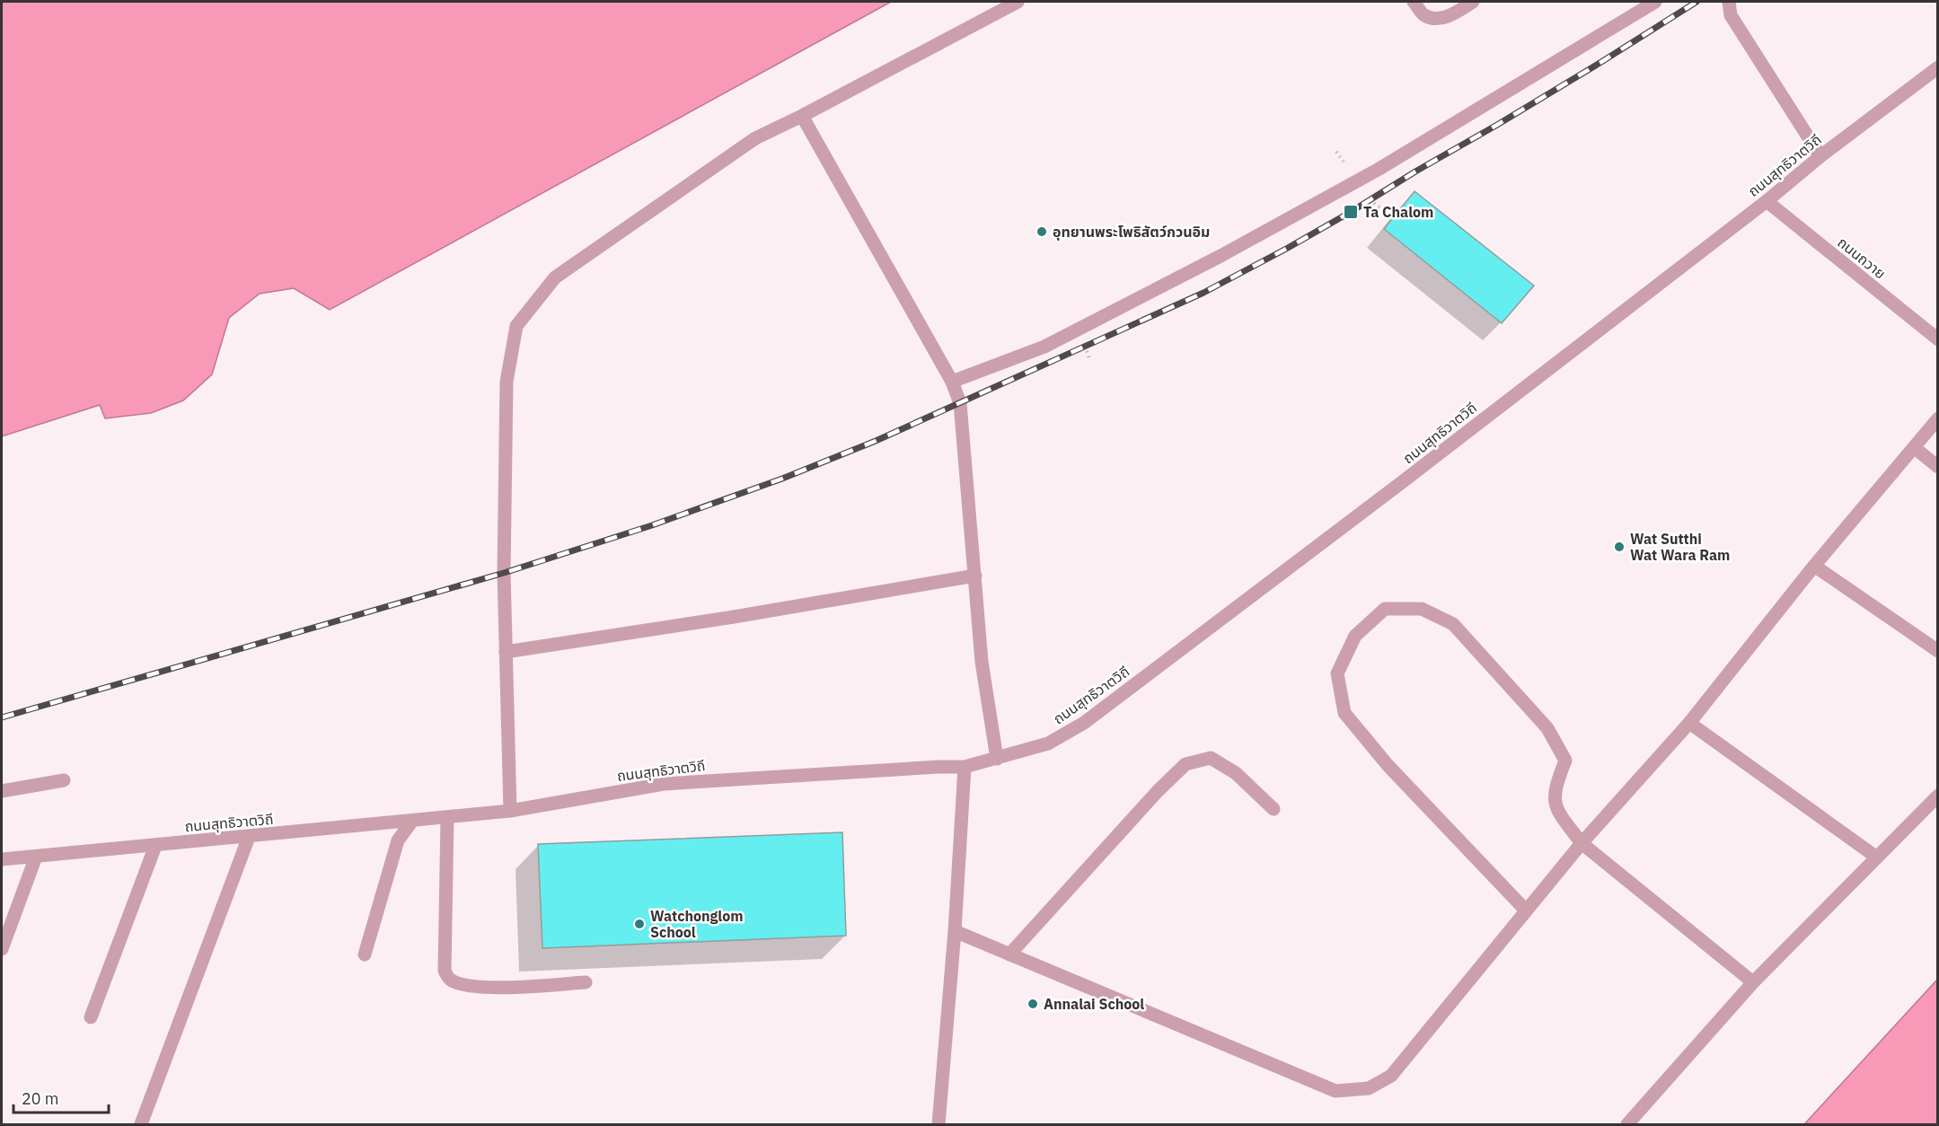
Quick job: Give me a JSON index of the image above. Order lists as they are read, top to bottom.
{
  "streets": {
    "street": ["ถนนสุทธิวาตวิถี", "ถนนถวาย"]
  },
  "crossings": [
    ["ถนนสุทธิวาตวิถี", "ถนนถวาย"]
  ],
  "places": {
    "transit": ["Ta Chalom"],
    "other": [
      "อุทยานพระโพธิสัตว์กวนอิม",
      "Wat Sutthi Wat Wara Ram",
      "Watchonglom School",
      "Annalai School"
    ]
  },
  "scale_bar": "20 m"
}
